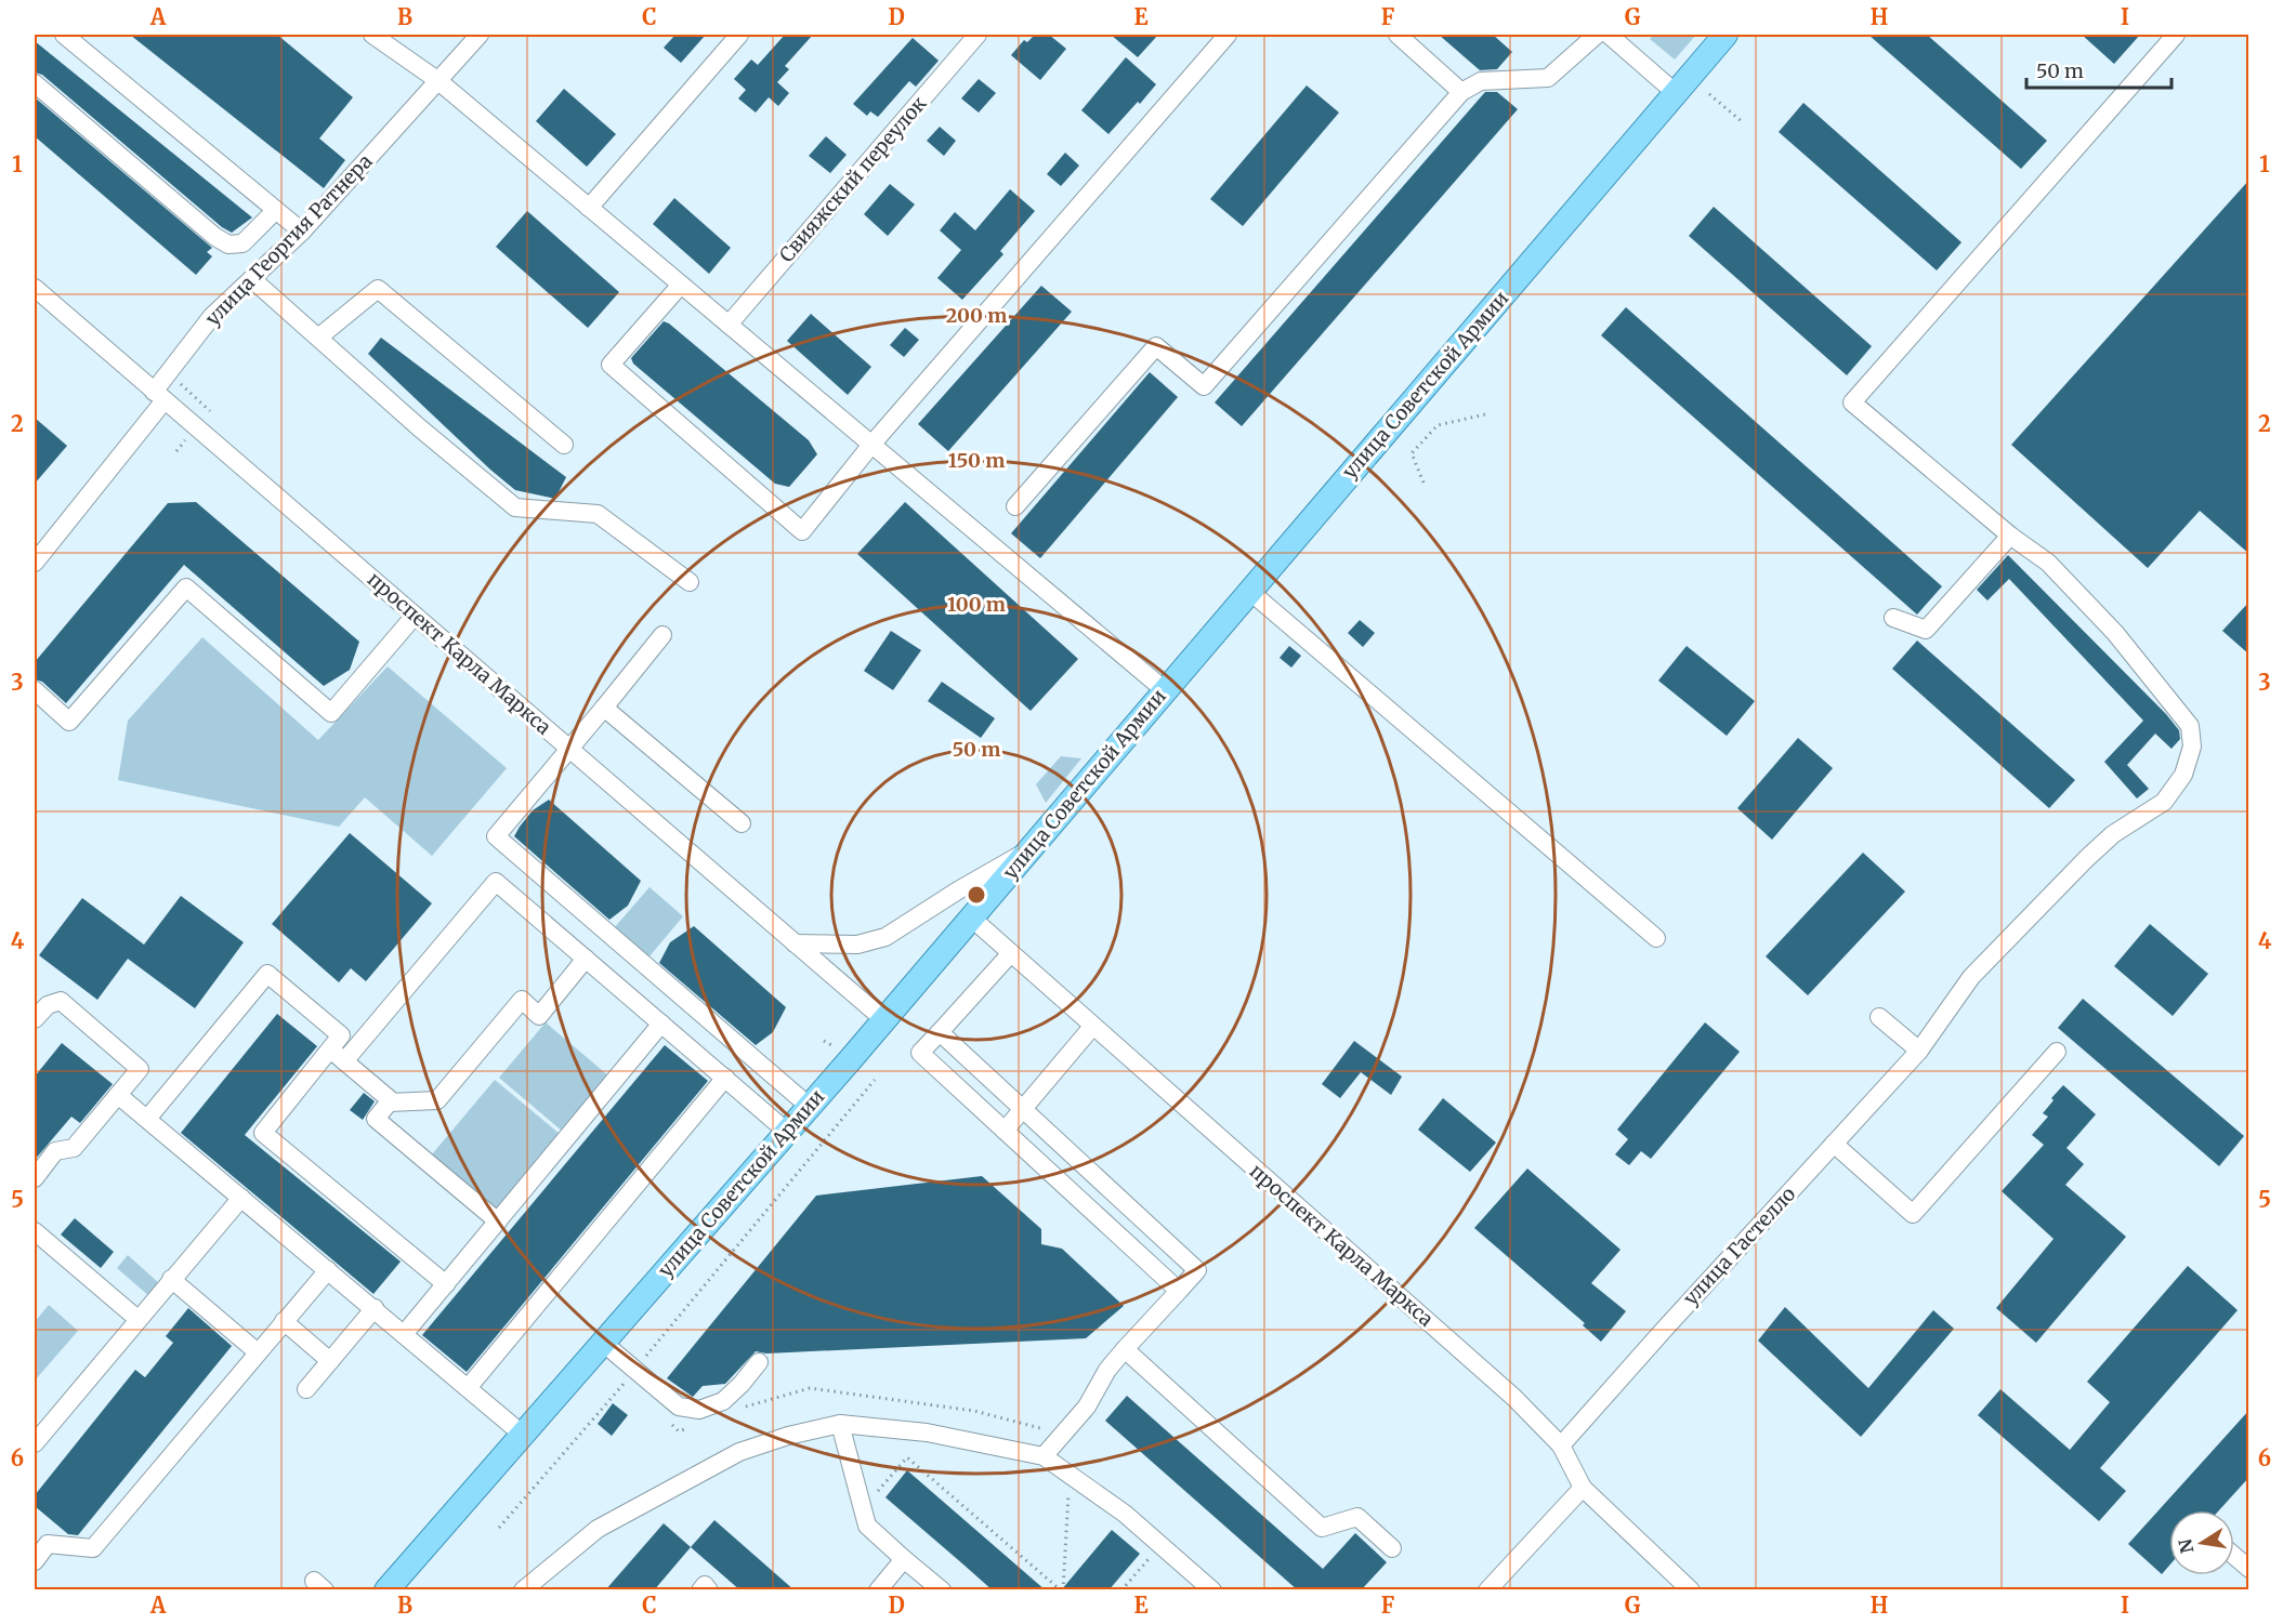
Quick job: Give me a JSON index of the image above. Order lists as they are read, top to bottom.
{
  "streets": {
    "main road": ["улица Советской Армии"],
    "street": [
      "Свияжский переулок",
      "улица Георгия Ратнера",
      "проспект Карла Маркса",
      "улица Гастелло"
    ]
  },
  "crossings": [
    ["улица Георгия Ратнера", "проспект Карла Маркса"],
    ["улица Советской Армии", "проспект Карла Маркса"],
    ["проспект Карла Маркса", "улица Гастелло"]
  ],
  "scale_bar": "50 m",
  "north": "left",
  "grid": {
    "columns": [
      "A",
      "B",
      "C",
      "D",
      "E",
      "F",
      "G",
      "H",
      "I"
    ],
    "rows": [
      "1",
      "2",
      "3",
      "4",
      "5",
      "6"
    ]
  },
  "rings": [
    "200 m",
    "150 m",
    "100 m",
    "50 m"
  ]
}
